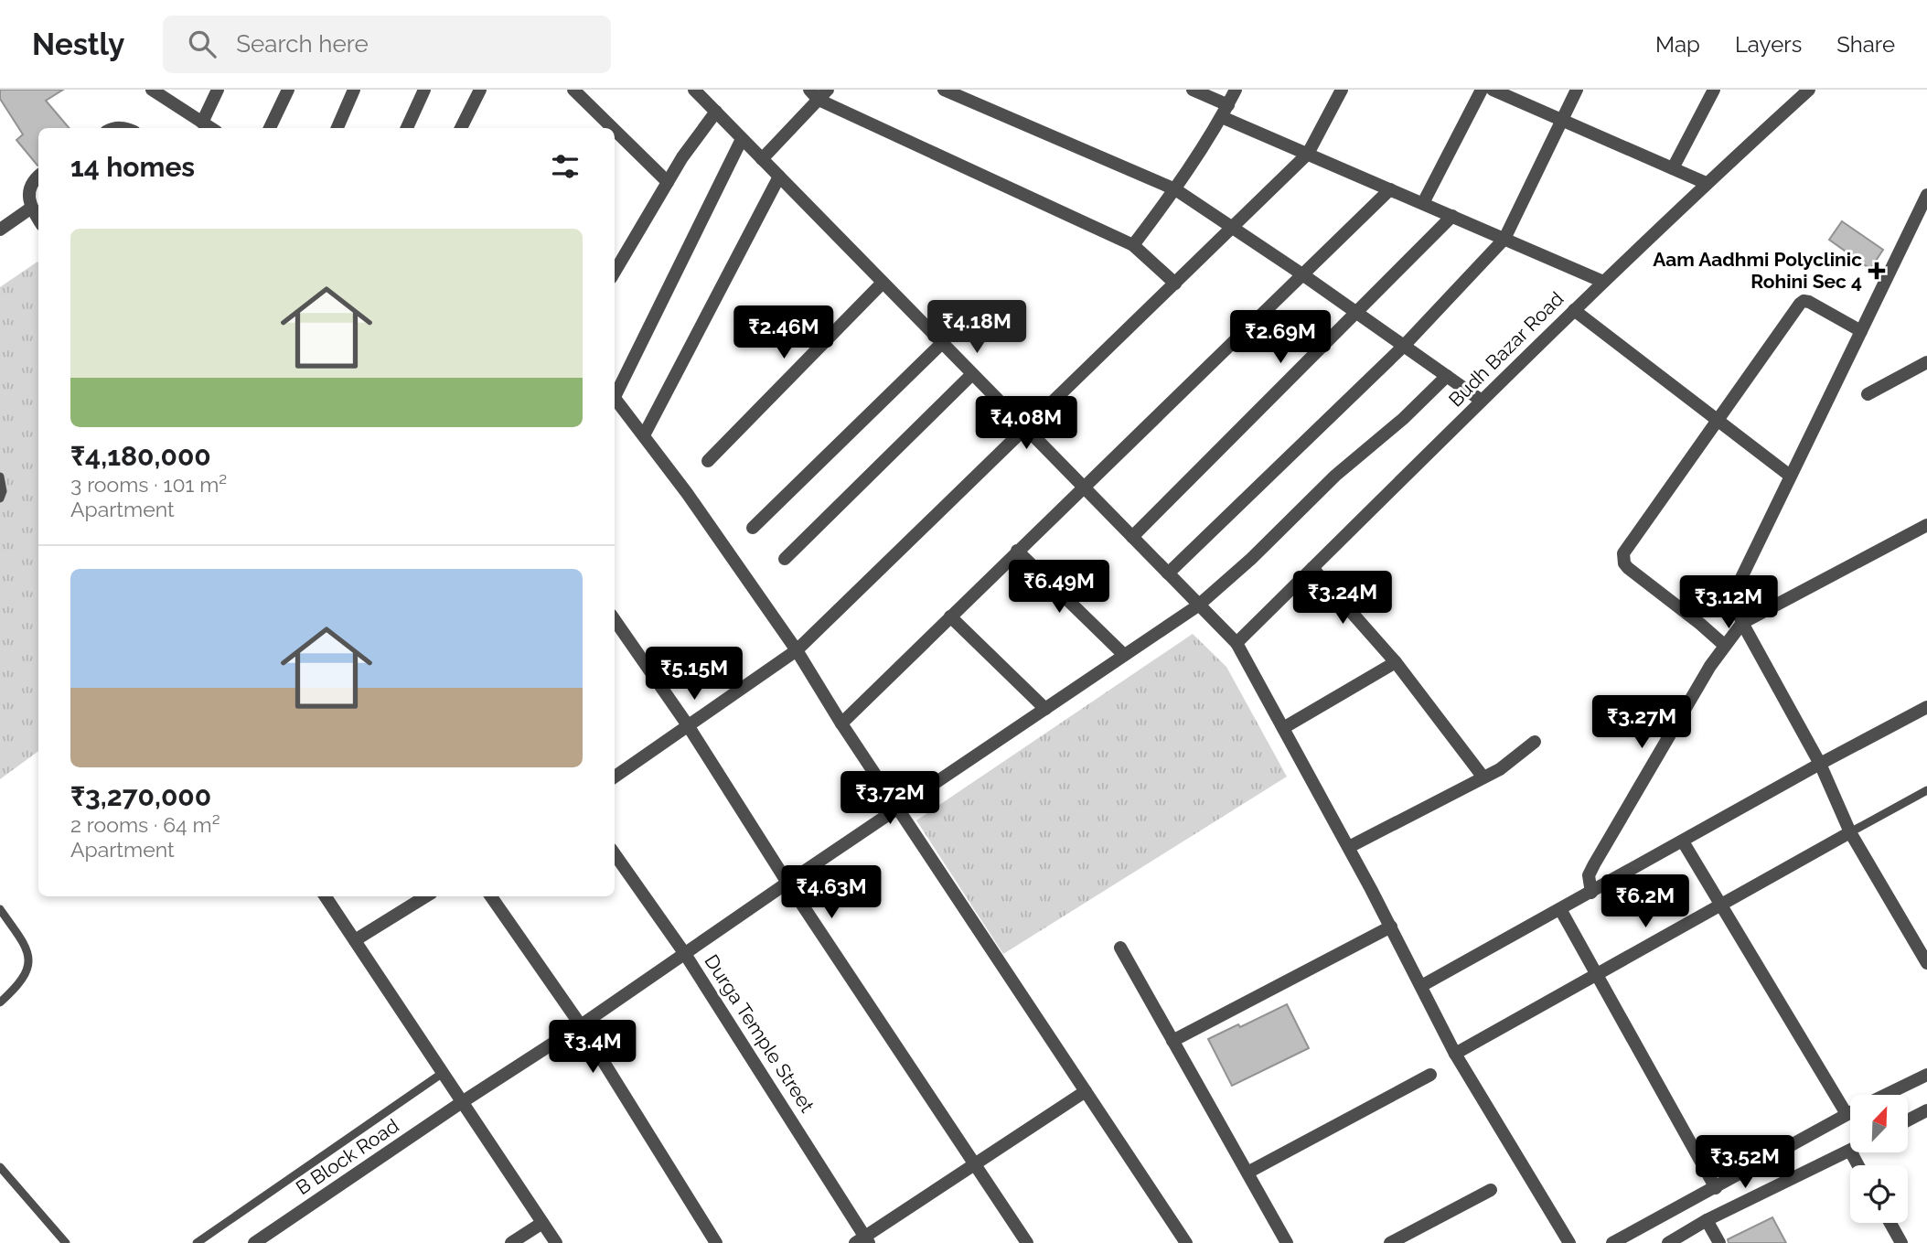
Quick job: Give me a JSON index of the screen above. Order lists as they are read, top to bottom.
{
  "streets": {
    "street": ["Budh Bazar Road", "Durga Temple Street", "B Block Road"]
  },
  "crossings": [
    ["Durga Temple Street", "B Block Road"]
  ],
  "places": {
    "health": ["Aam Aadhmi Polyclinic Rohini Sec 4"]
  },
  "north": "top right",
  "page": {
    "header": "Nestly",
    "search": "Search here",
    "nav": ["Map", "Layers", "Share"],
    "heading": "14 homes",
    "list": [
      {
        "name": "₹4,180,000",
        "note": "3 rooms · 101 m² · Apartment"
      },
      {
        "name": "₹3,270,000",
        "note": "2 rooms · 64 m² · Apartment"
      }
    ],
    "price": [
      "₹4.18M",
      "₹2.46M",
      "₹2.69M",
      "₹4.08M",
      "₹6.49M",
      "₹3.24M",
      "₹3.12M",
      "₹5.15M",
      "₹3.27M",
      "₹3.72M",
      "₹4.63M",
      "₹6.2M",
      "₹3.4M",
      "₹3.52M"
    ]
  }
}
